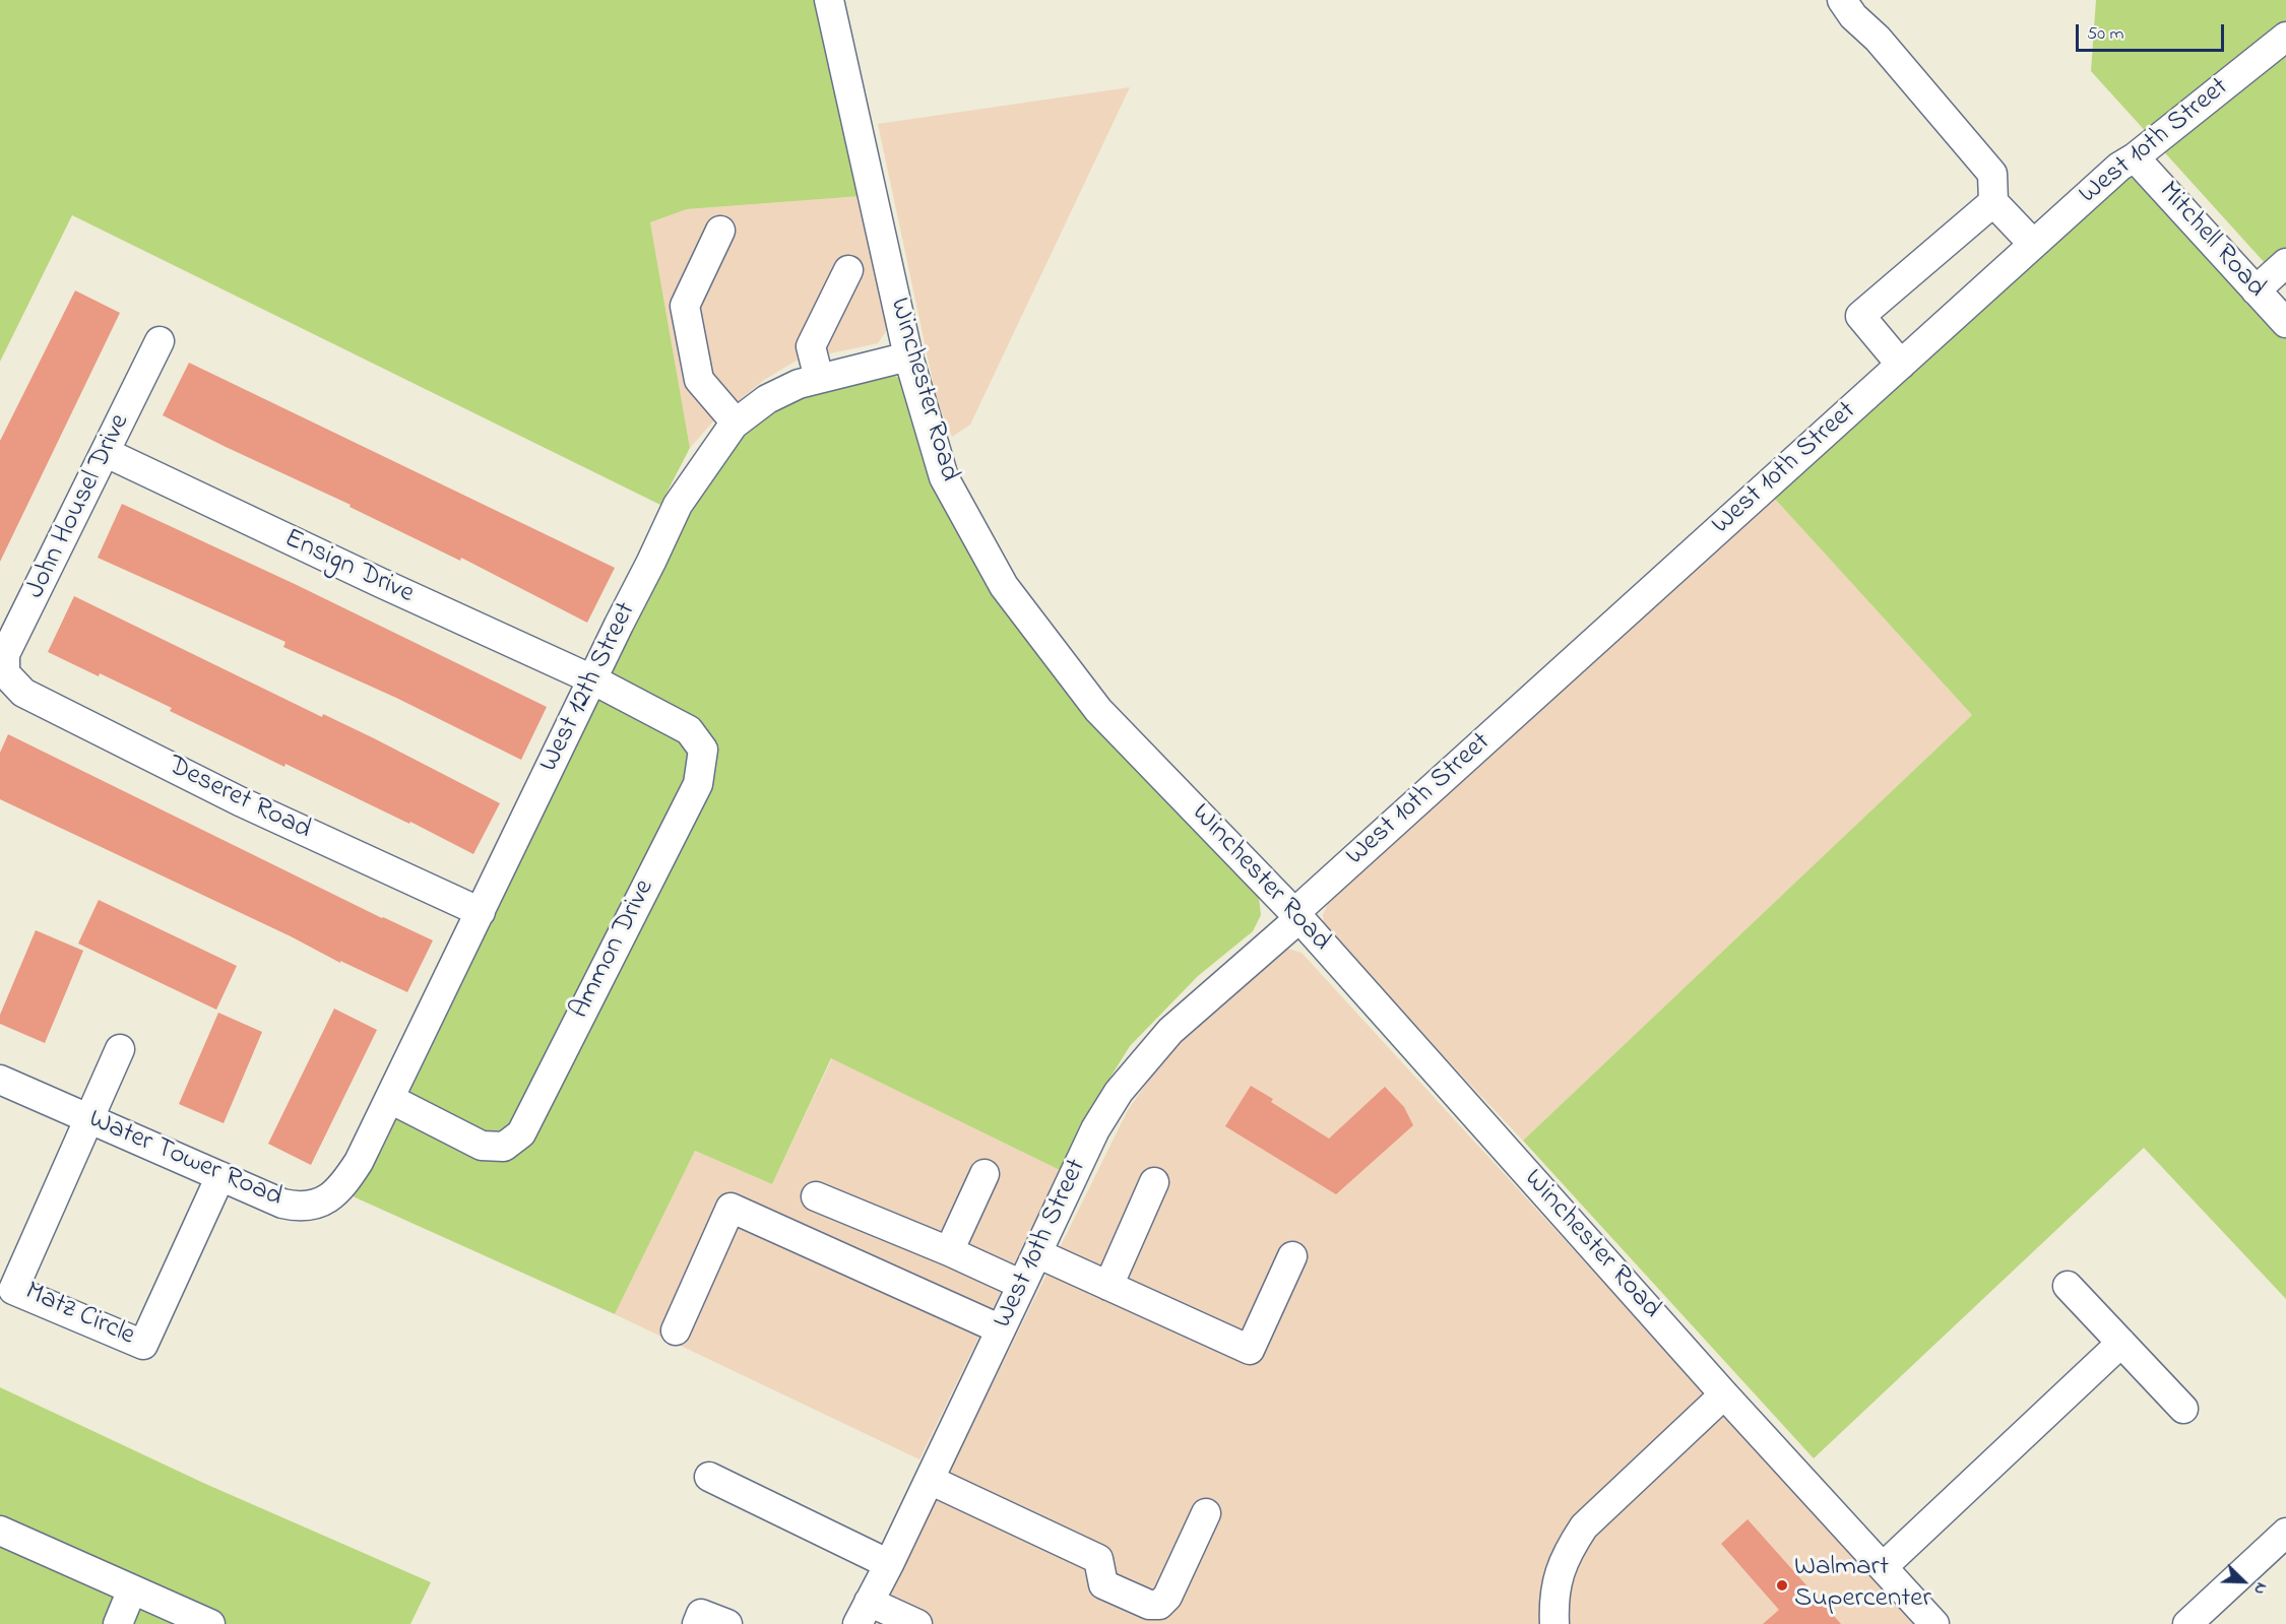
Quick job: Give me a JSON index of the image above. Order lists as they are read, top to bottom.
{
  "streets": {
    "street": [
      "West 10th Street",
      "Mitchell Road",
      "Winchester Road",
      "John Housel Drive",
      "Ensign Drive",
      "West 12th Street",
      "Deseret Road",
      "Ammon Drive",
      "Water Tower Road",
      "Matz Circle"
    ]
  },
  "crossings": [
    ["West 10th Street", "Mitchell Road"],
    ["West 10th Street", "Winchester Road"],
    ["Winchester Road", "West 12th Street"],
    ["John Housel Drive", "Ensign Drive"],
    ["John Housel Drive", "Deseret Road"],
    ["Ensign Drive", "West 12th Street"],
    ["Ensign Drive", "Ammon Drive"],
    ["West 12th Street", "Deseret Road"],
    ["West 12th Street", "Ammon Drive"],
    ["West 12th Street", "Water Tower Road"],
    ["Water Tower Road", "Matz Circle"]
  ],
  "places": ["Walmart Supercenter"],
  "scale_bar": "50 m",
  "north": "bottom right"
}
